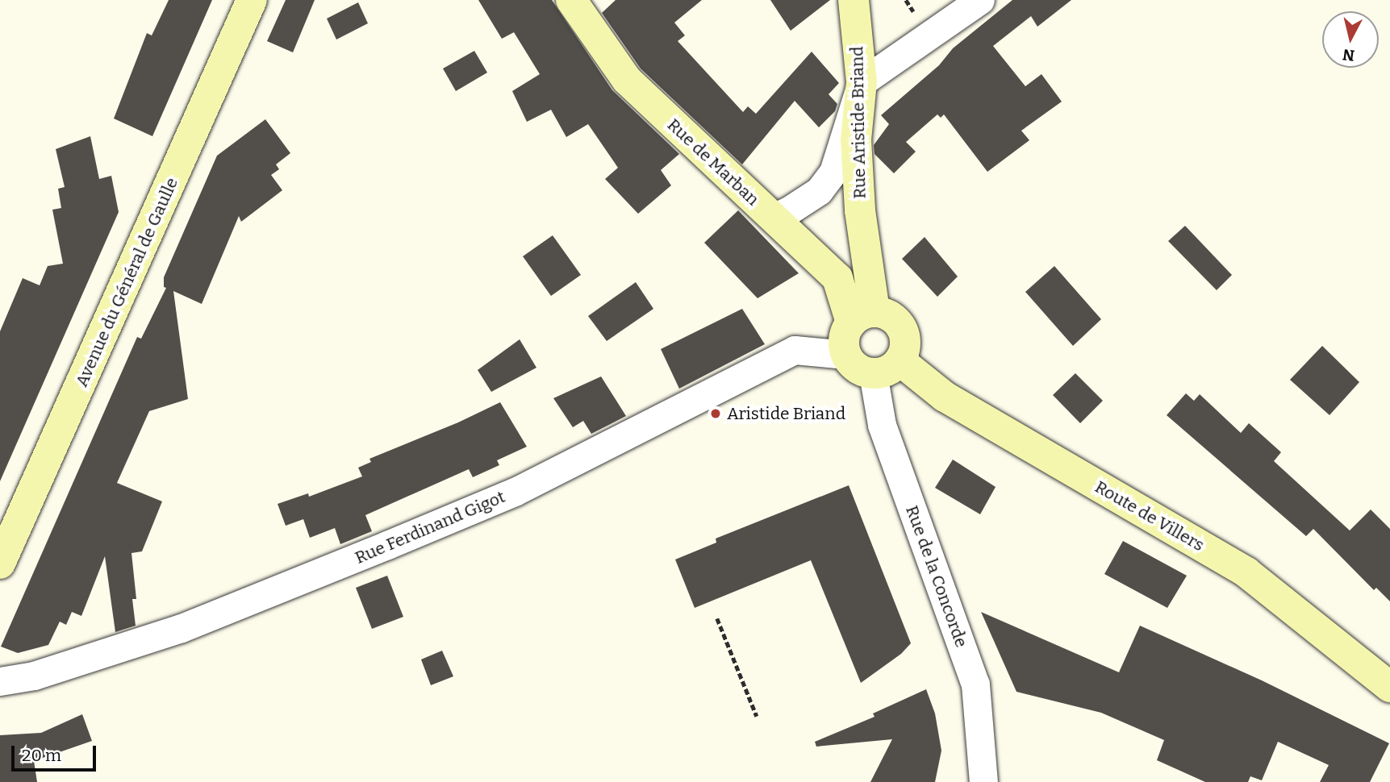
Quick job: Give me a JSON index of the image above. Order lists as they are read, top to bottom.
{
  "streets": {
    "main road": [
      "Rue Aristide Briand",
      "Rue de Marban",
      "Avenue du Général de Gaulle",
      "Route de Villers"
    ],
    "street": ["Rue Ferdinand Gigot", "Rue de la Concorde"]
  },
  "crossings": [
    ["Rue Aristide Briand", "Rue de Marban"],
    ["Rue Aristide Briand", "Route de Villers"],
    ["Rue Aristide Briand", "Rue Ferdinand Gigot"],
    ["Rue Aristide Briand", "Rue de la Concorde"],
    ["Rue de Marban", "Route de Villers"],
    ["Rue de Marban", "Rue Ferdinand Gigot"],
    ["Rue de Marban", "Rue de la Concorde"],
    ["Route de Villers", "Rue Ferdinand Gigot"],
    ["Route de Villers", "Rue de la Concorde"],
    ["Rue Ferdinand Gigot", "Rue de la Concorde"]
  ],
  "places": ["Aristide Briand"],
  "scale_bar": "20 m",
  "north": "bottom"
}
